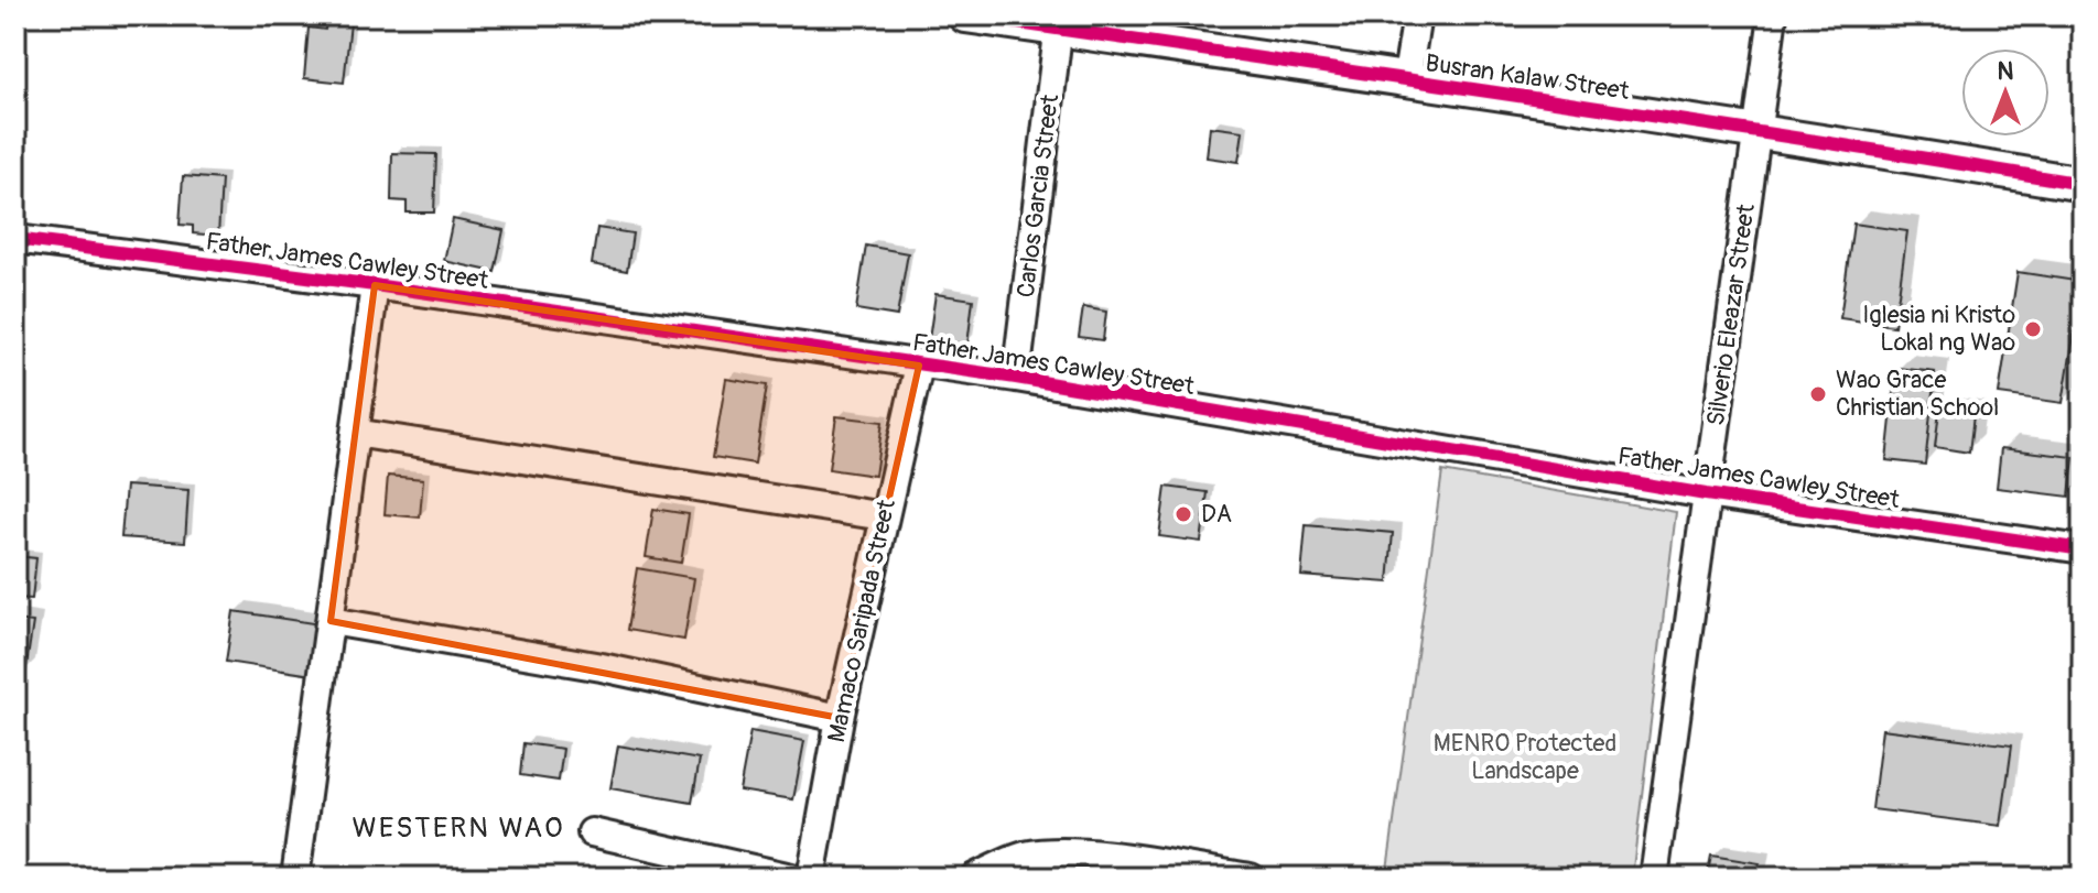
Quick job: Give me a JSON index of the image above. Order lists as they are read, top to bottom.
{
  "streets": {
    "street": [
      "Busran Kalaw Street",
      "Carlos Garcia Street",
      "Father James Cawley Street",
      "Silverio Eleazar Street",
      "Mamaco Saripada Street"
    ]
  },
  "crossings": [
    ["Busran Kalaw Street", "Carlos Garcia Street"],
    ["Busran Kalaw Street", "Silverio Eleazar Street"],
    ["Carlos Garcia Street", "Father James Cawley Street"],
    ["Father James Cawley Street", "Silverio Eleazar Street"],
    ["Father James Cawley Street", "Mamaco Saripada Street"]
  ],
  "districts": ["WESTERN WAO"],
  "parks": ["MENRO Protected Landscape"],
  "places": ["Iglesia ni Kristo Lokal ng Wao", "Wao Grace Christian School", "DA"],
  "north": "top"
}
